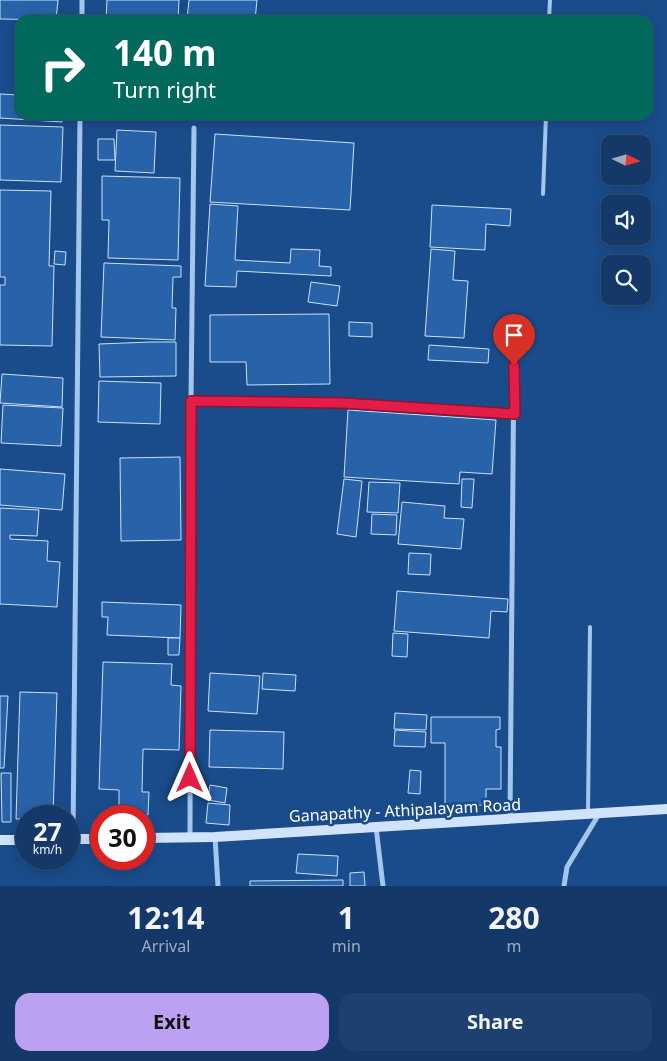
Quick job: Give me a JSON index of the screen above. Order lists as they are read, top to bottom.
{
  "streets": {
    "main road": ["Ganapathy - Athipalayam Road"]
  },
  "north": "right",
  "page": {
    "turn": ["140 m", "Turn right"],
    "speed": "27 km/h",
    "limit": "30",
    "eta": [
      "12:14",
      "Arrival",
      "1",
      "min",
      "280",
      "m"
    ],
    "buttons": ["Exit", "Share"]
  }
}
